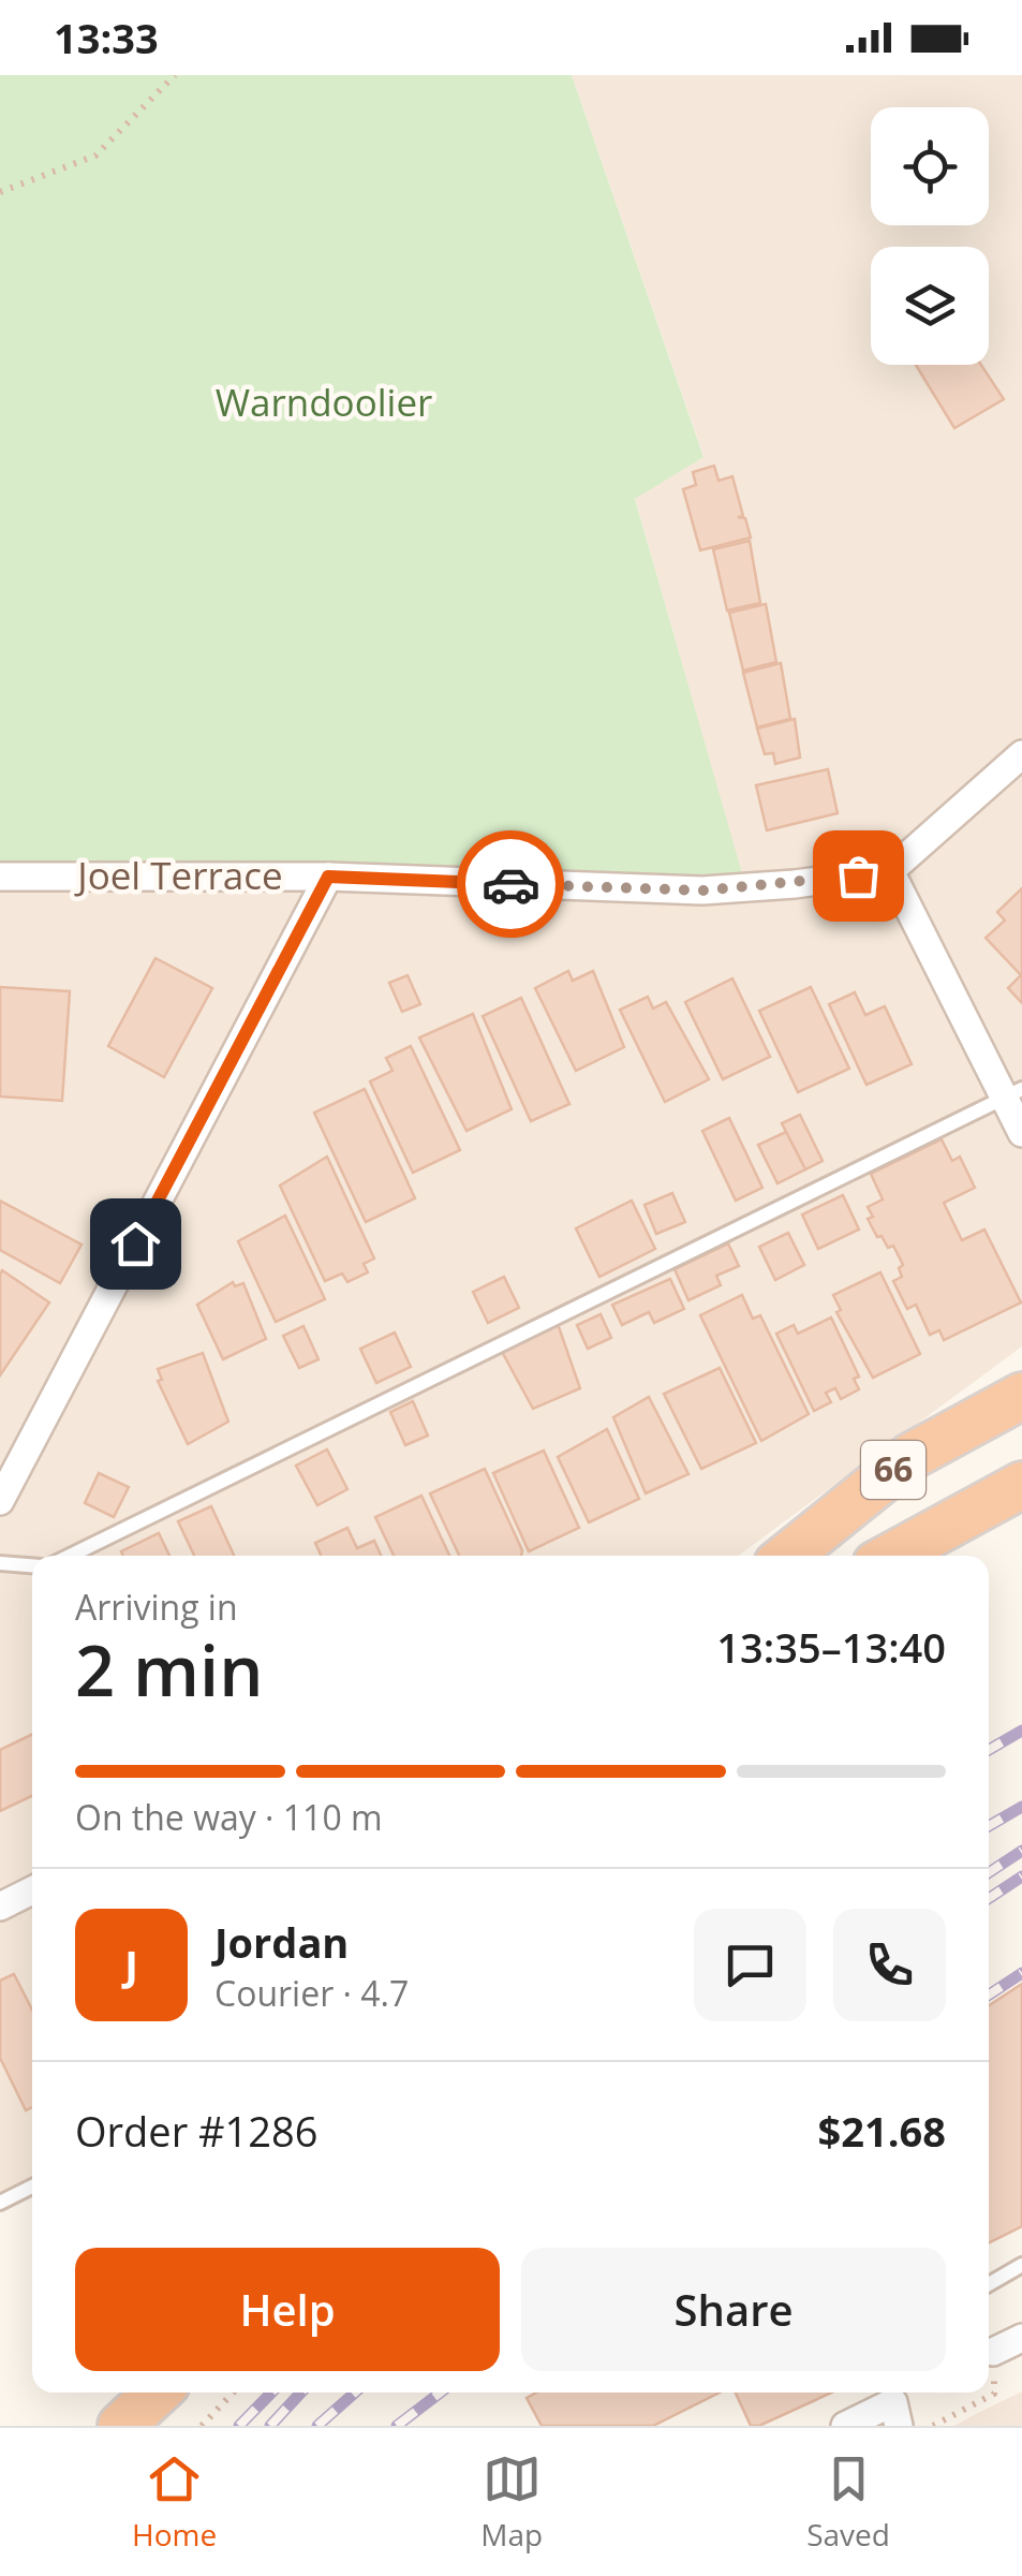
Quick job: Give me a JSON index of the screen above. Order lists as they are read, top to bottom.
{
  "streets": {
    "highway": ["66"],
    "street": ["Joel Terrace"]
  },
  "parks": ["Warndoolier"],
  "page": {
    "status": "13:33",
    "heading": ["2 min", "Arriving in", "13:35–13:40"],
    "panel": [
      "Jordan",
      "Courier · 4.7",
      "Order #1286",
      "$21.68"
    ],
    "bar": "On the way · 110 m",
    "round": "J",
    "buttons": ["Help", "Share"],
    "tabs": ["Home", "Map", "Saved"]
  }
}
